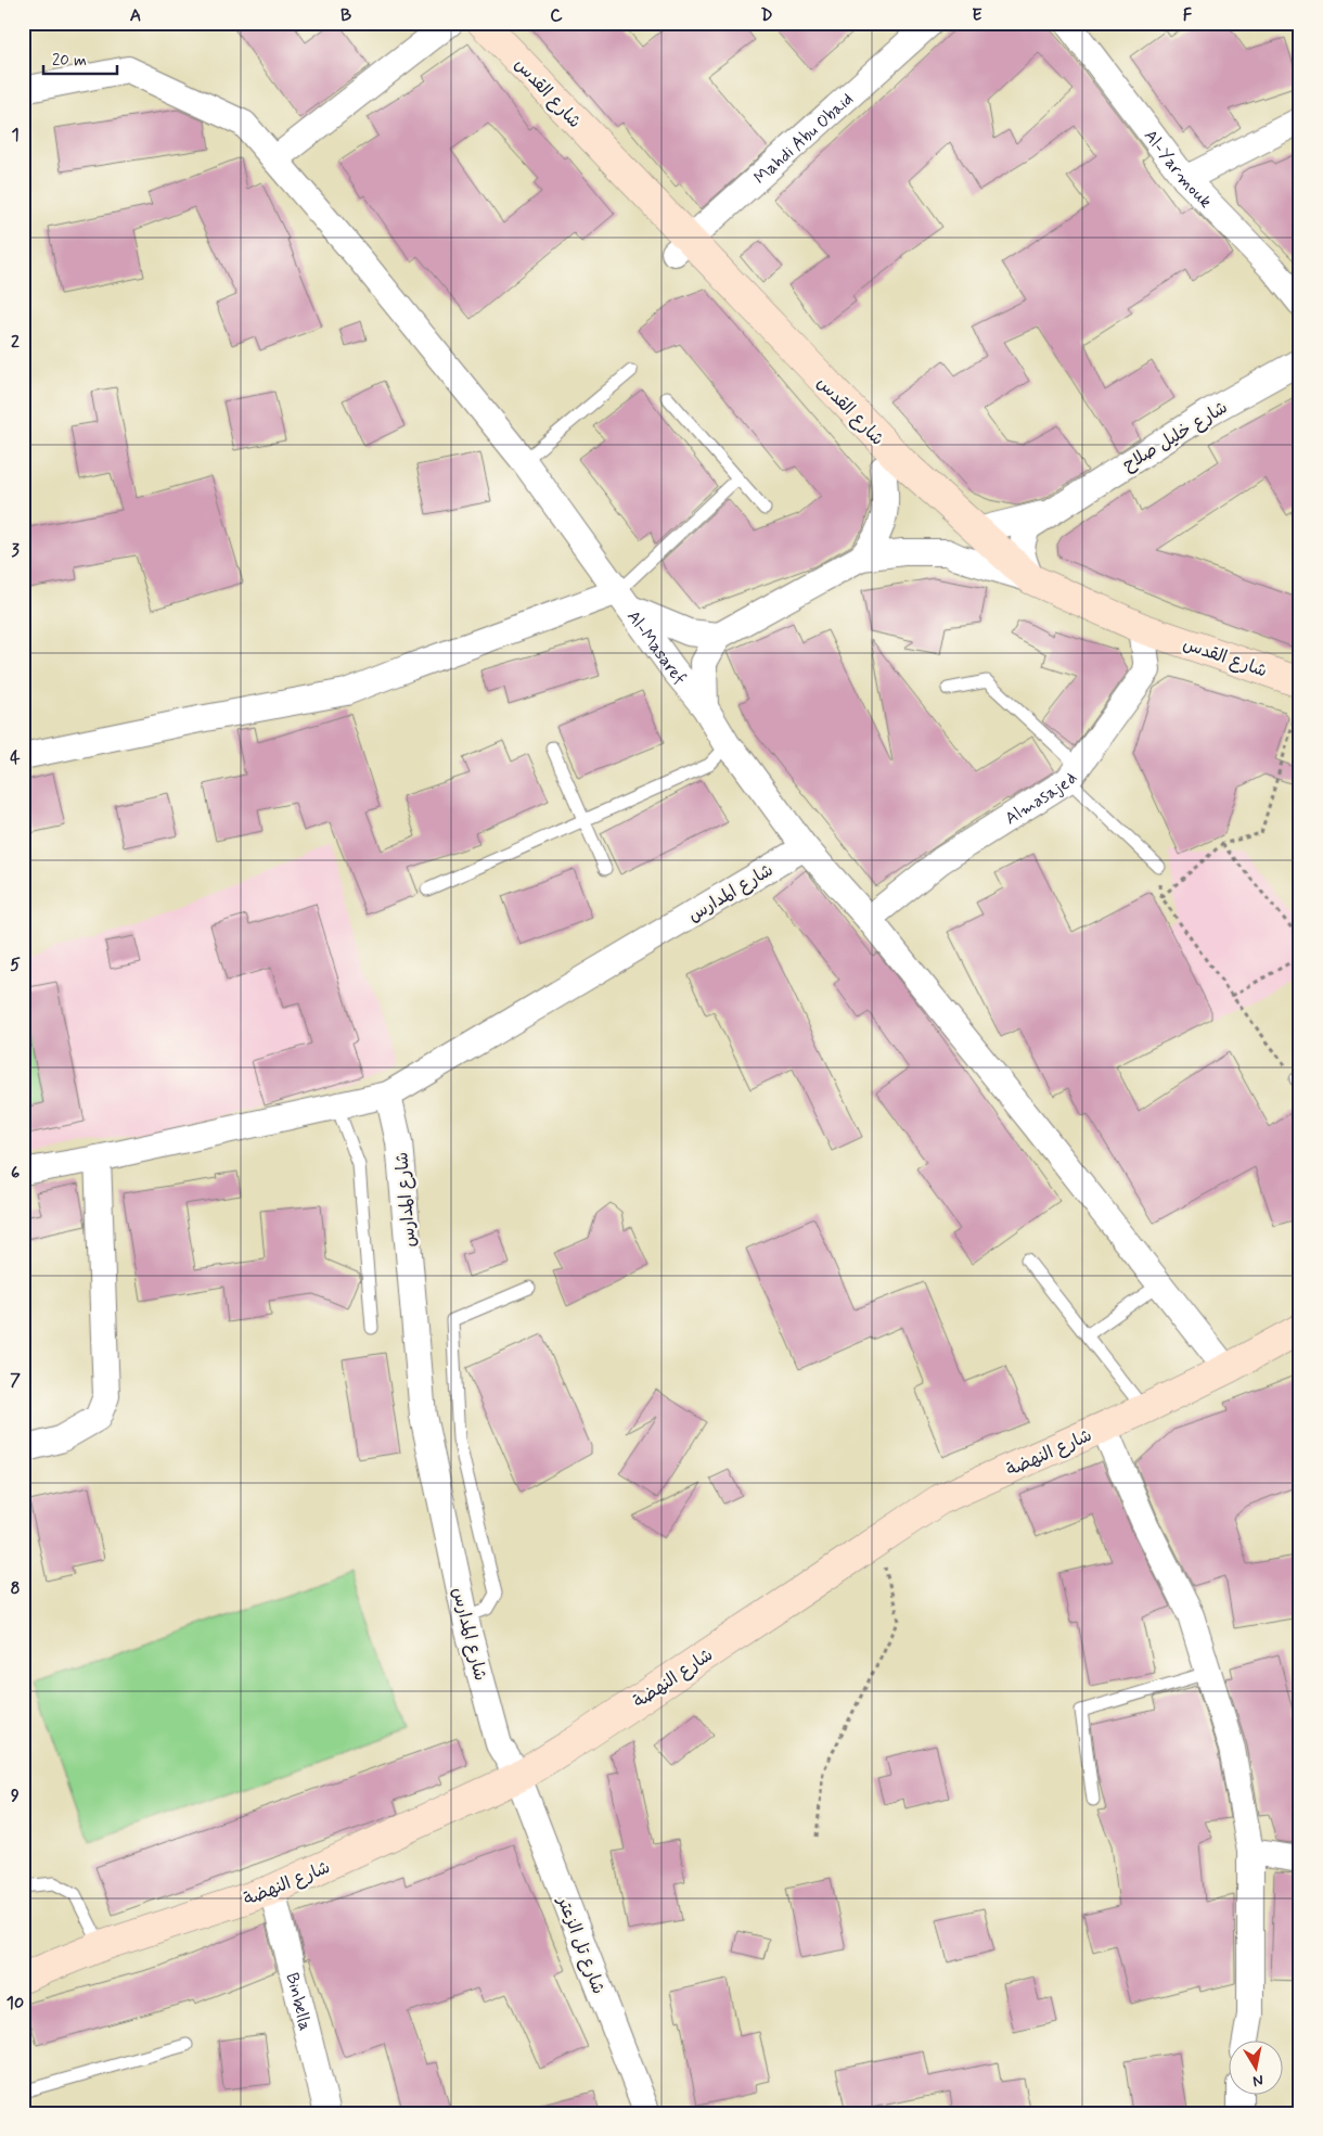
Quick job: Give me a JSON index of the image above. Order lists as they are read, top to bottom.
{
  "streets": {
    "main road": ["شارع القدس", "شارع النهضة"],
    "street": [
      "Mahdi Abu Obaid",
      "Al-Yarmouk",
      "شارع خليل صلاح",
      "Al-Masaref",
      "Almasajed",
      "شارع المدارس",
      "شارع تل الزعتر",
      "Binbella"
    ]
  },
  "crossings": [
    ["شارع القدس", "Mahdi Abu Obaid"],
    ["شارع القدس", "Almasajed"],
    ["Al-Masaref", "Almasajed"],
    ["Al-Masaref", "شارع المدارس"],
    ["Al-Masaref", "شارع النهضة"],
    ["شارع المدارس", "شارع النهضة"],
    ["شارع المدارس", "شارع تل الزعتر"],
    ["شارع النهضة", "شارع تل الزعتر"],
    ["شارع النهضة", "Binbella"]
  ],
  "scale_bar": "20 m",
  "north": "bottom",
  "grid": {
    "columns": [
      "A",
      "B",
      "C",
      "D",
      "E",
      "F"
    ],
    "rows": [
      "1",
      "2",
      "3",
      "4",
      "5",
      "6",
      "7",
      "8",
      "9",
      "10"
    ]
  }
}
